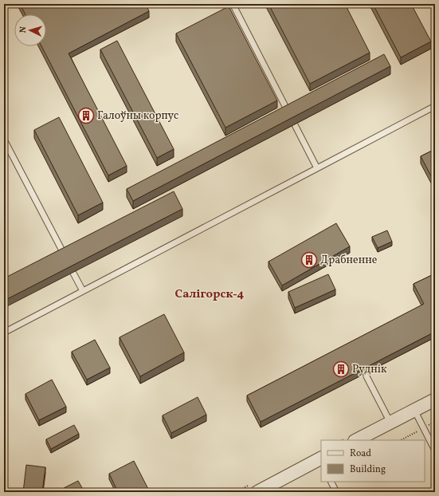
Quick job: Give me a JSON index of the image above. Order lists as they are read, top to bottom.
{
  "districts": ["Салігорск-4"],
  "places": {
    "building": ["Галоўны корпус", "Драбненне", "Руднік"]
  },
  "legend": ["Road", "Building"],
  "north": "left"
}
